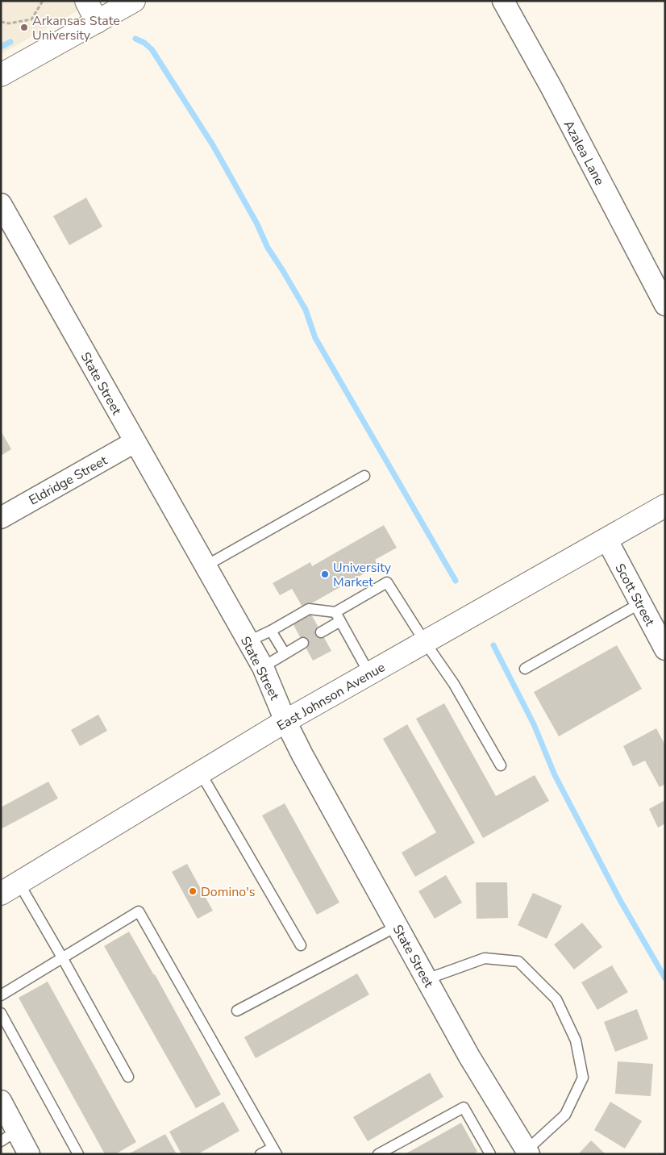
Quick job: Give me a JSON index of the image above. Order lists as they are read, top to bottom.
{
  "streets": {
    "main road": ["East Johnson Avenue"],
    "street": [
      "Azalea Lane",
      "State Street",
      "Eldridge Street",
      "Scott Street"
    ]
  },
  "crossings": [
    ["State Street", "Eldridge Street"],
    ["State Street", "East Johnson Avenue"],
    ["Scott Street", "East Johnson Avenue"]
  ],
  "places": ["Arkansas State University", "University Market", "Domino's"]
}
